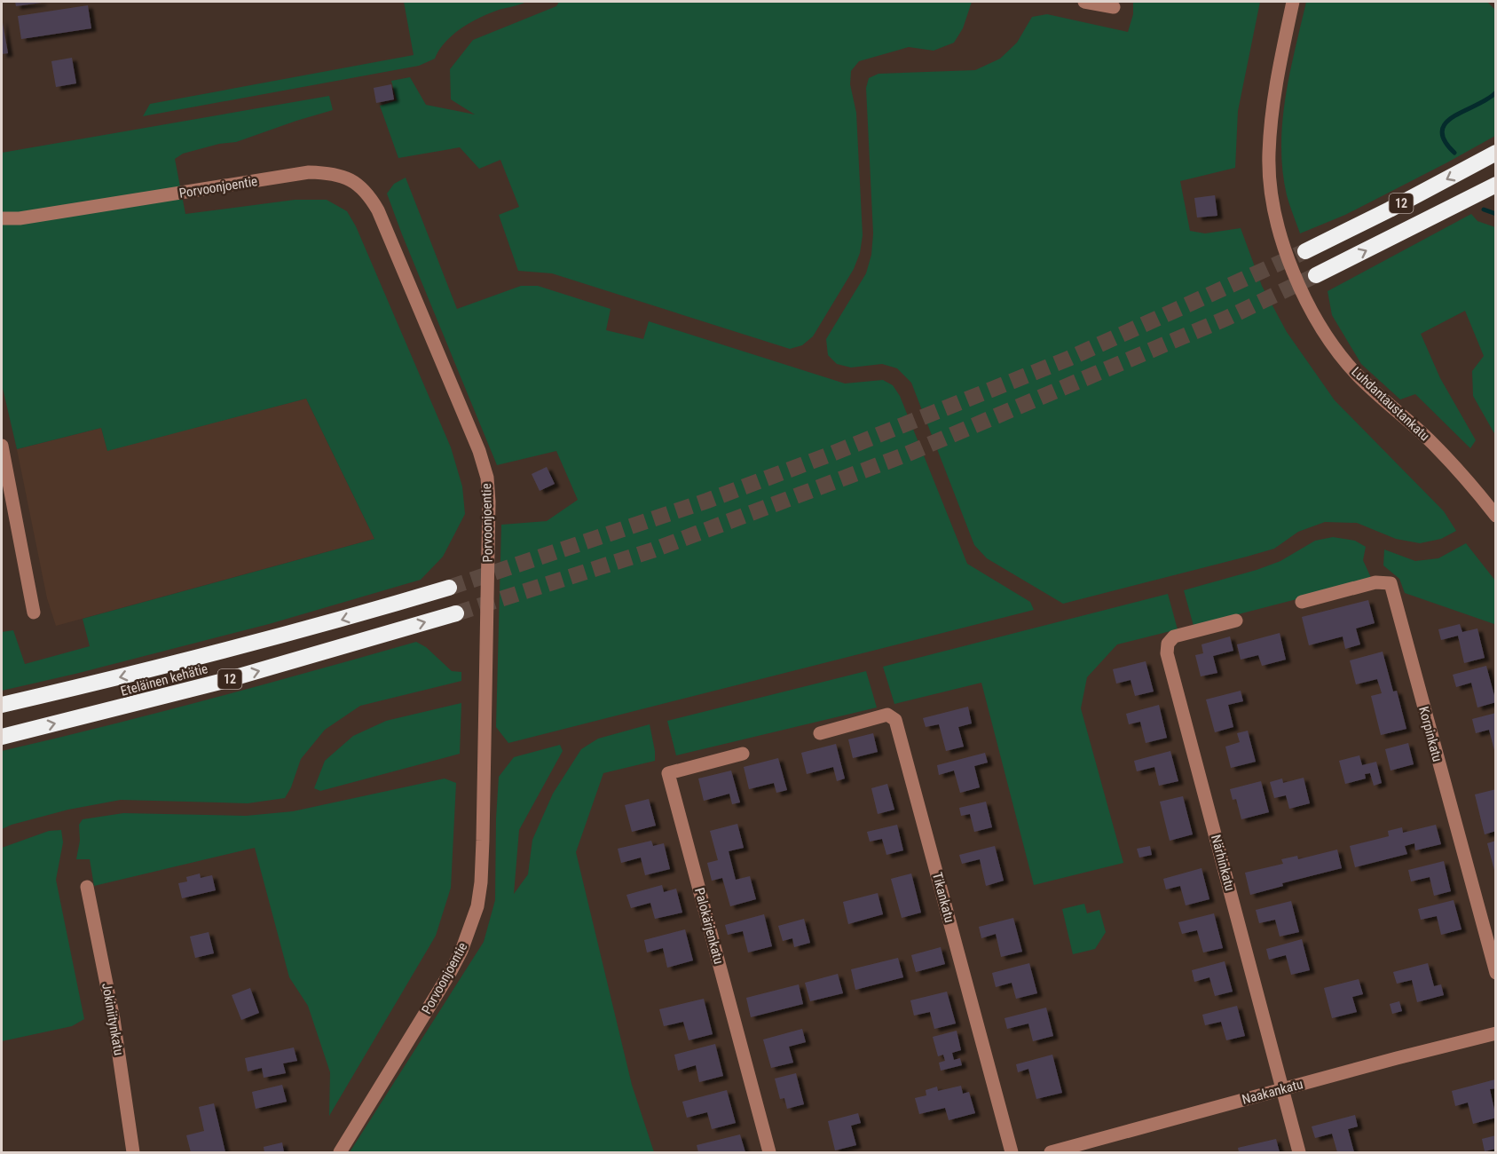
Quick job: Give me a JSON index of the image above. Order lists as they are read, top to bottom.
{
  "streets": {
    "highway": ["12", "Eteläinen kehätie"],
    "street": [
      "Porvoonjoentie",
      "Luhdantaustankatu",
      "Korpinkatu",
      "Närhinkatu",
      "Tikankatu",
      "Palokärjenkatu",
      "Jokiniitynkatu",
      "Naakankatu"
    ]
  },
  "crossings": [
    ["Närhinkatu", "Naakankatu"]
  ]
}
